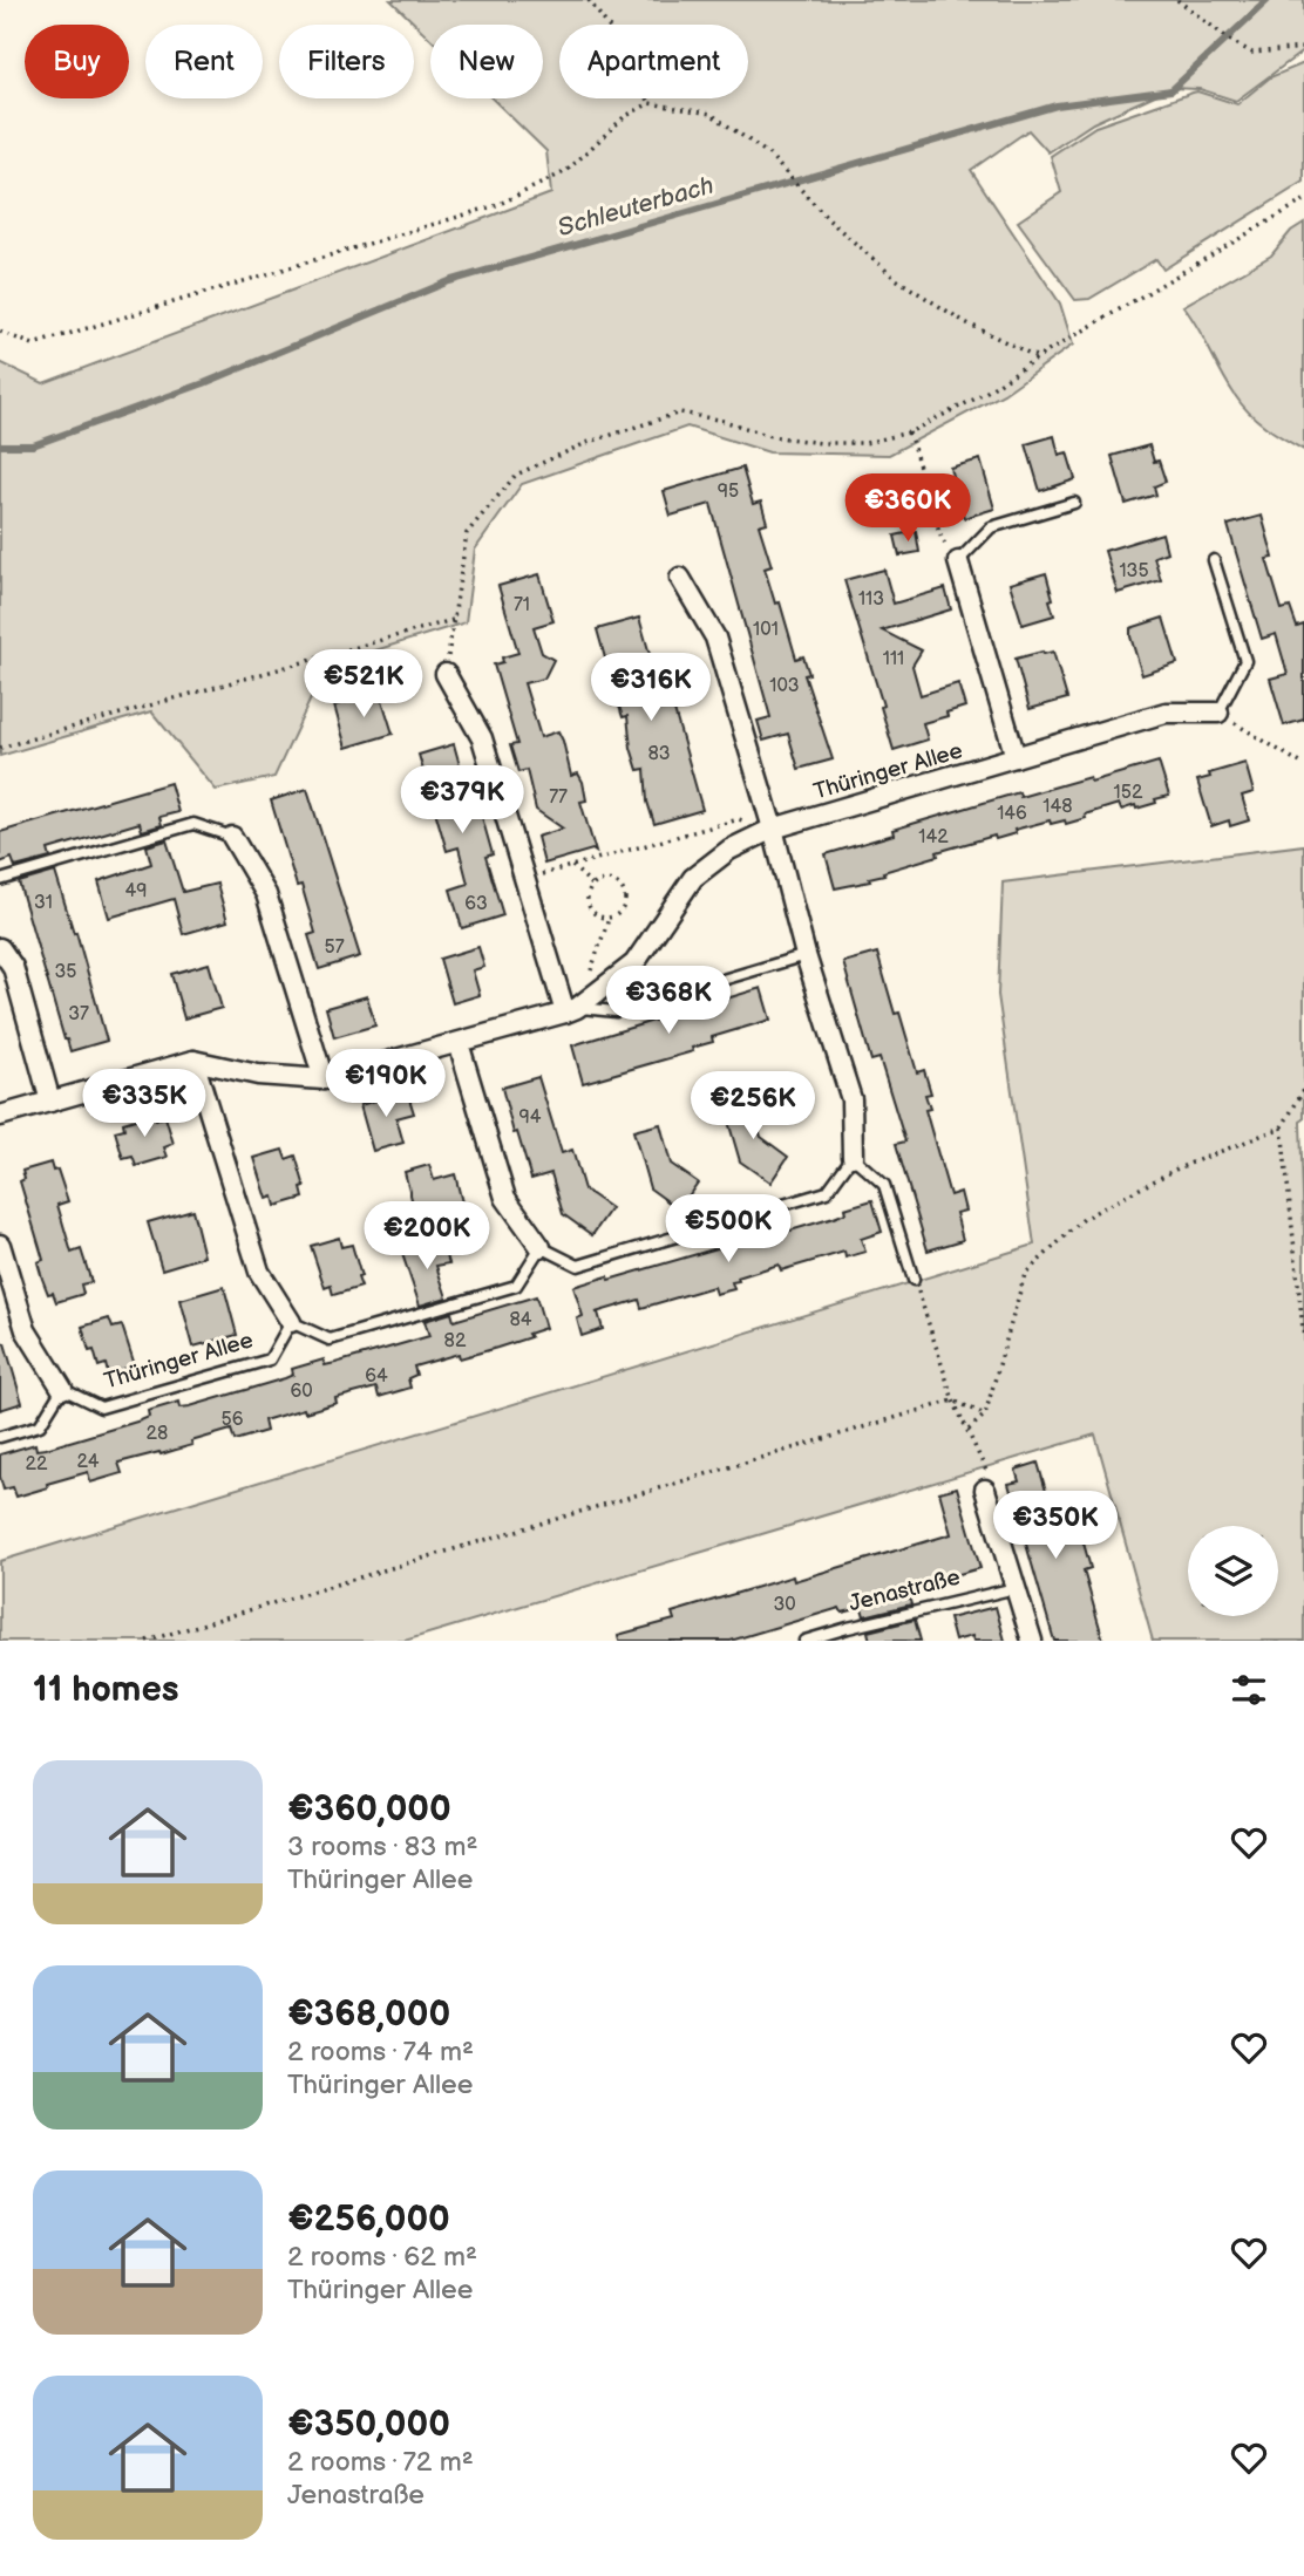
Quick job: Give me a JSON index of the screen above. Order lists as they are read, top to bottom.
{
  "streets": {
    "street": ["Thüringer Allee"],
    "lane": ["Jenastraße"]
  },
  "water": ["Schleuterbach"],
  "house_numbers": [
    "95",
    "135",
    "113",
    "71",
    "101",
    "111",
    "103",
    "83",
    "152",
    "77",
    "148",
    "146",
    "142",
    "49",
    "31",
    "63",
    "57",
    "35",
    "37",
    "94",
    "84",
    "82",
    "64",
    "60",
    "56",
    "28",
    "24",
    "22",
    "30"
  ],
  "page": {
    "chip": [
      "Buy",
      "Rent",
      "Filters",
      "New",
      "Apartment"
    ],
    "price": [
      "€360K",
      "€521K",
      "€316K",
      "€379K",
      "€368K",
      "€190K",
      "€335K",
      "€256K",
      "€500K",
      "€200K",
      "€350K"
    ],
    "heading": "11 homes",
    "list": [
      {
        "name": "€360,000",
        "note": "3 rooms · 83 m² · Thüringer Allee"
      },
      {
        "name": "€368,000",
        "note": "2 rooms · 74 m² · Thüringer Allee"
      },
      {
        "name": "€256,000",
        "note": "2 rooms · 62 m² · Thüringer Allee"
      },
      {
        "name": "€350,000",
        "note": "2 rooms · 72 m² · Jenastraße"
      }
    ]
  }
}
